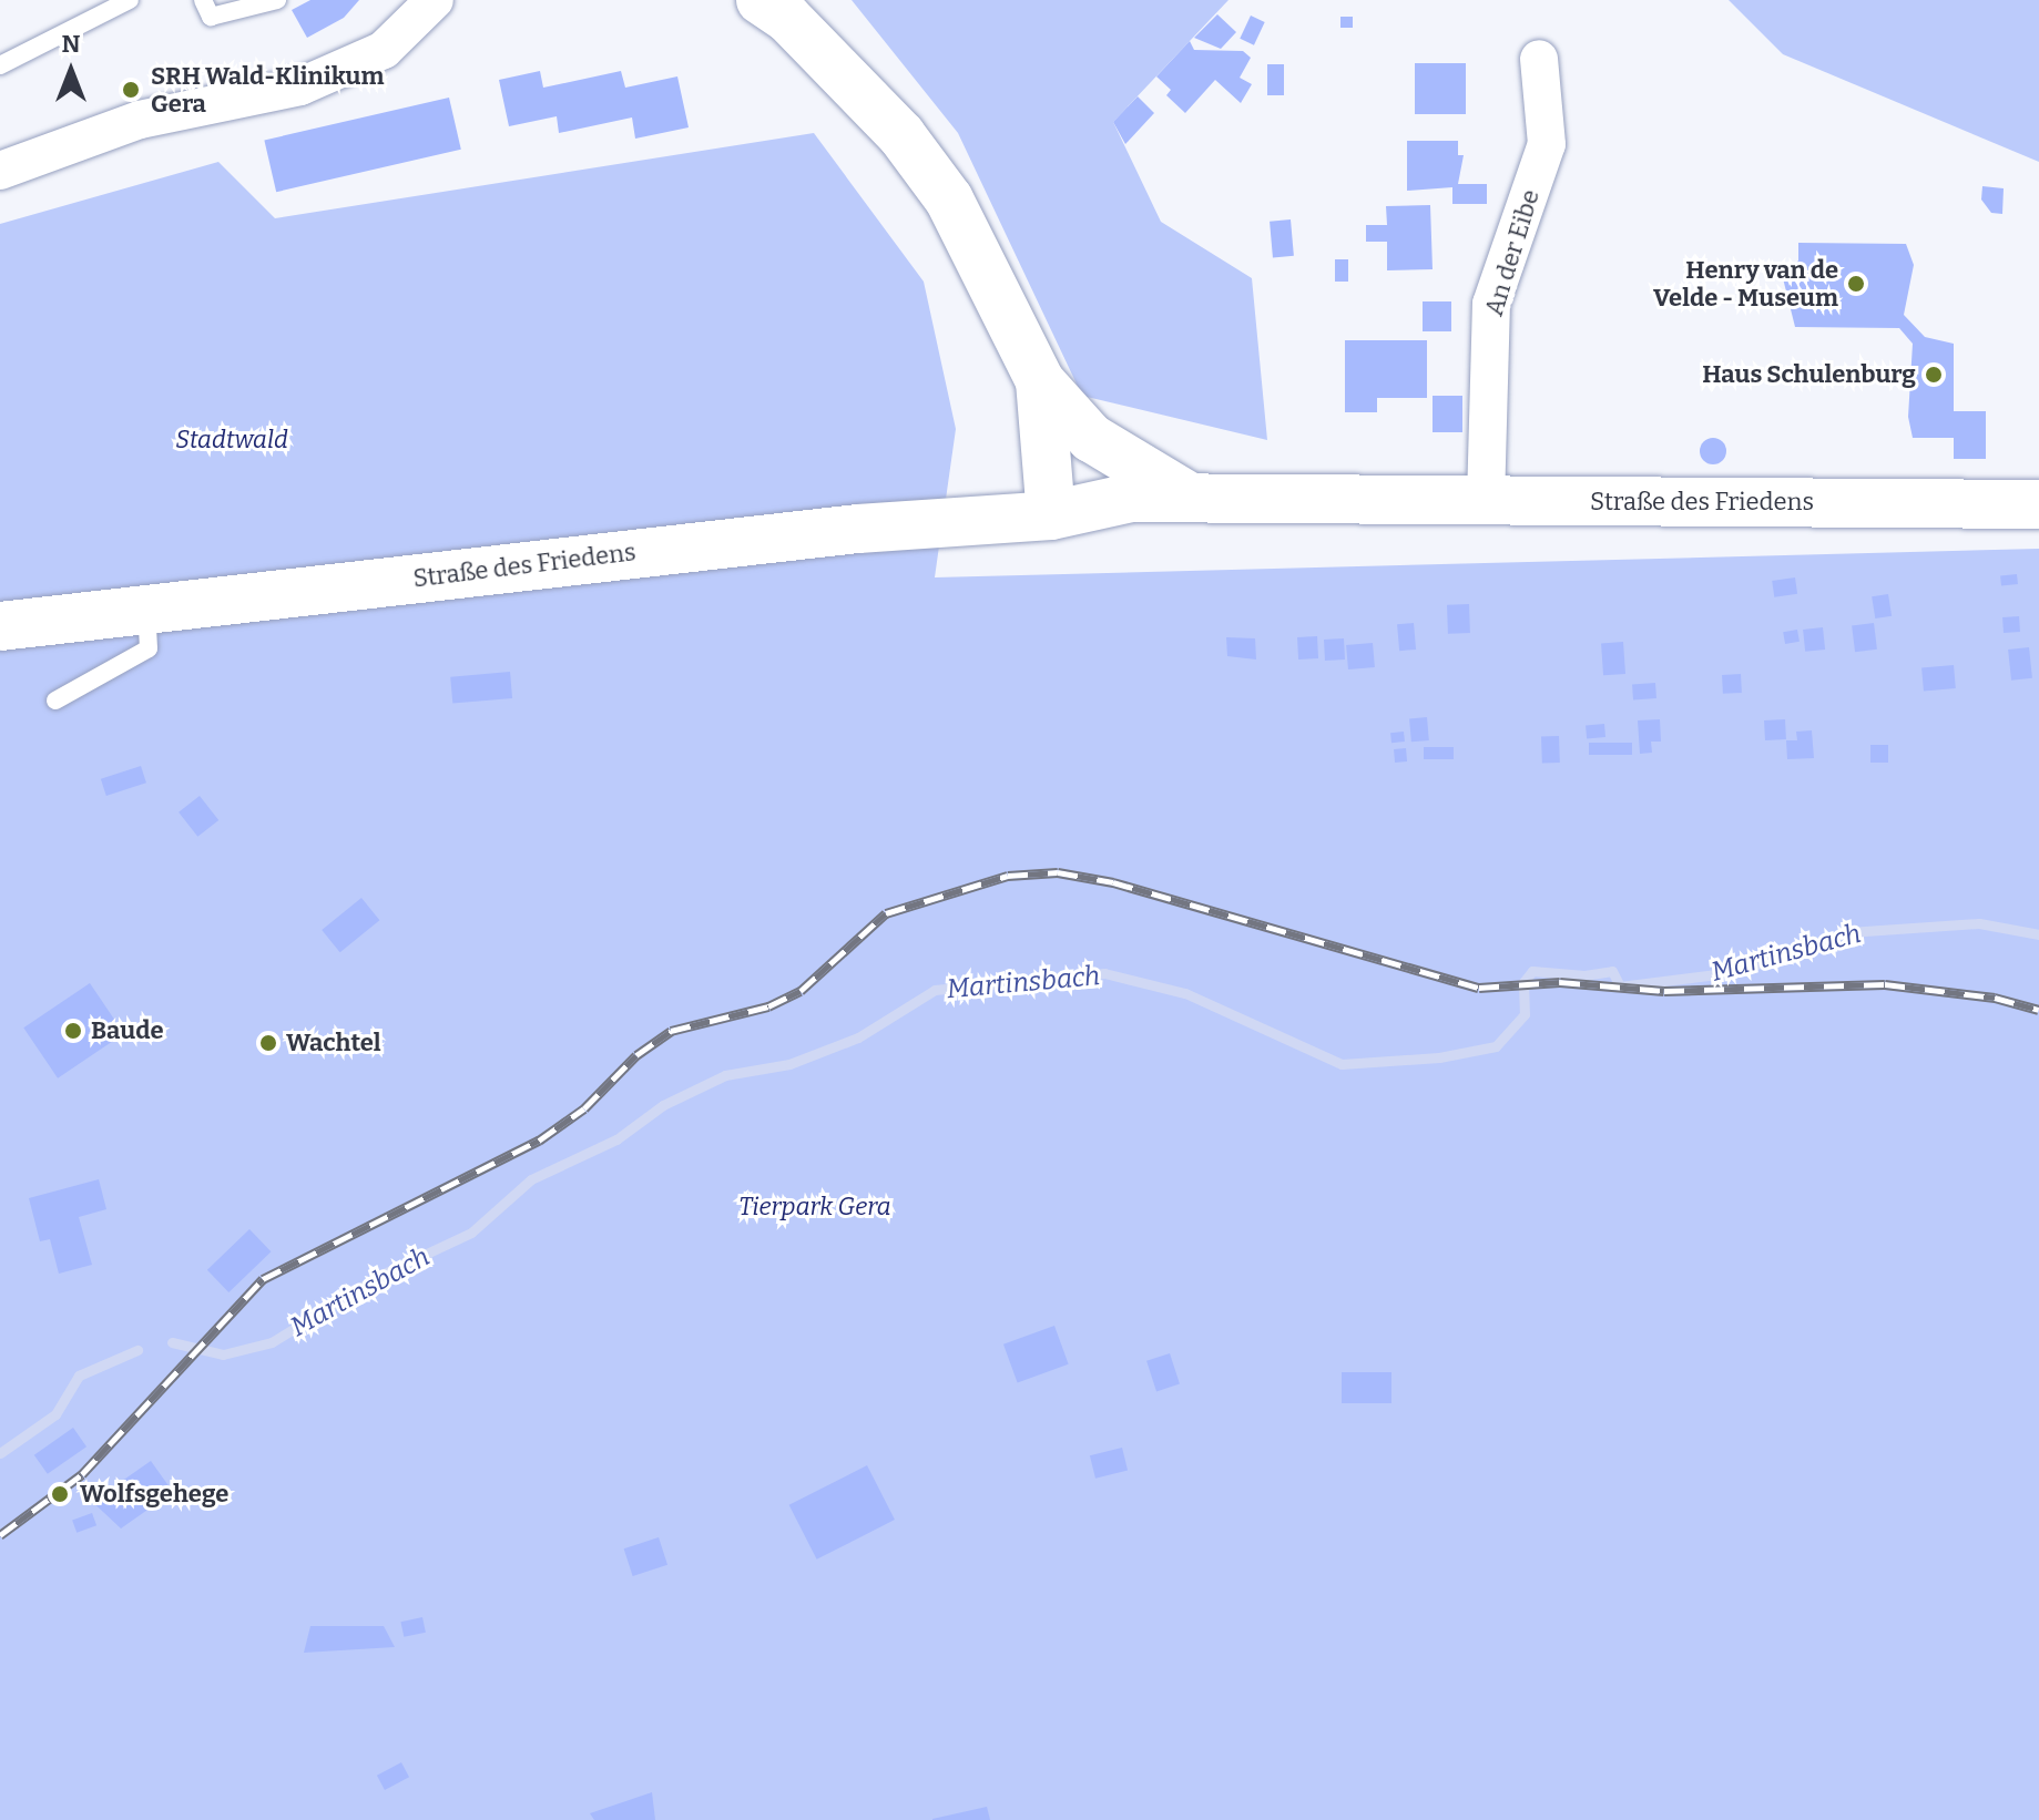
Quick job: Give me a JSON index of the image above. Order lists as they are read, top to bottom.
{
  "streets": {
    "main road": ["Straße des Friedens"],
    "street": ["An der Eibe"]
  },
  "crossings": [
    ["An der Eibe", "Straße des Friedens"]
  ],
  "water": ["Martinsbach"],
  "parks": ["Stadtwald", "Tierpark Gera"],
  "places": [
    "SRH Wald-Klinikum Gera",
    "Henry van de Velde - Museum",
    "Haus Schulenburg",
    "Baude",
    "Wachtel",
    "Wolfsgehege"
  ],
  "north": "top"
}
